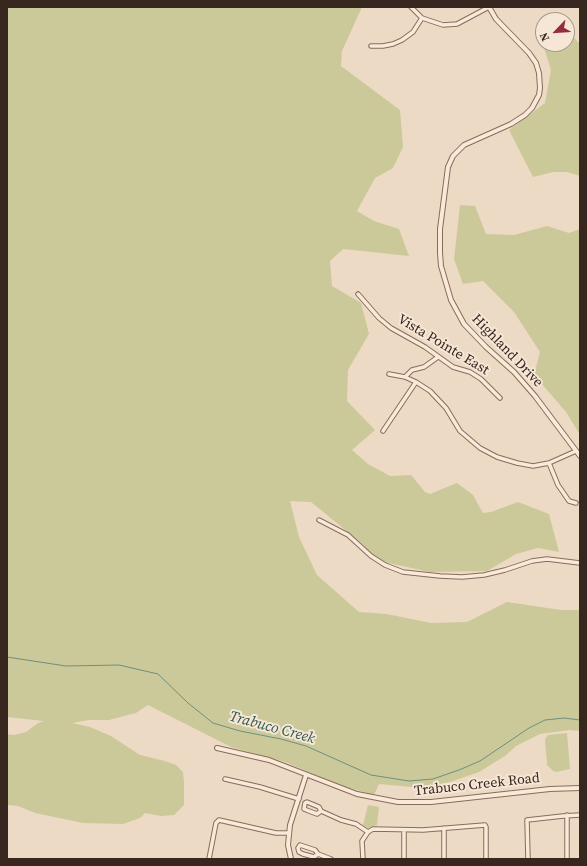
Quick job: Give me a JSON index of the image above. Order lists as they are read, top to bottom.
{
  "streets": {
    "street": ["Vista Pointe East", "Highland Drive", "Trabuco Creek Road"]
  },
  "water": ["Trabuco Creek"],
  "north": "bottom left"
}
